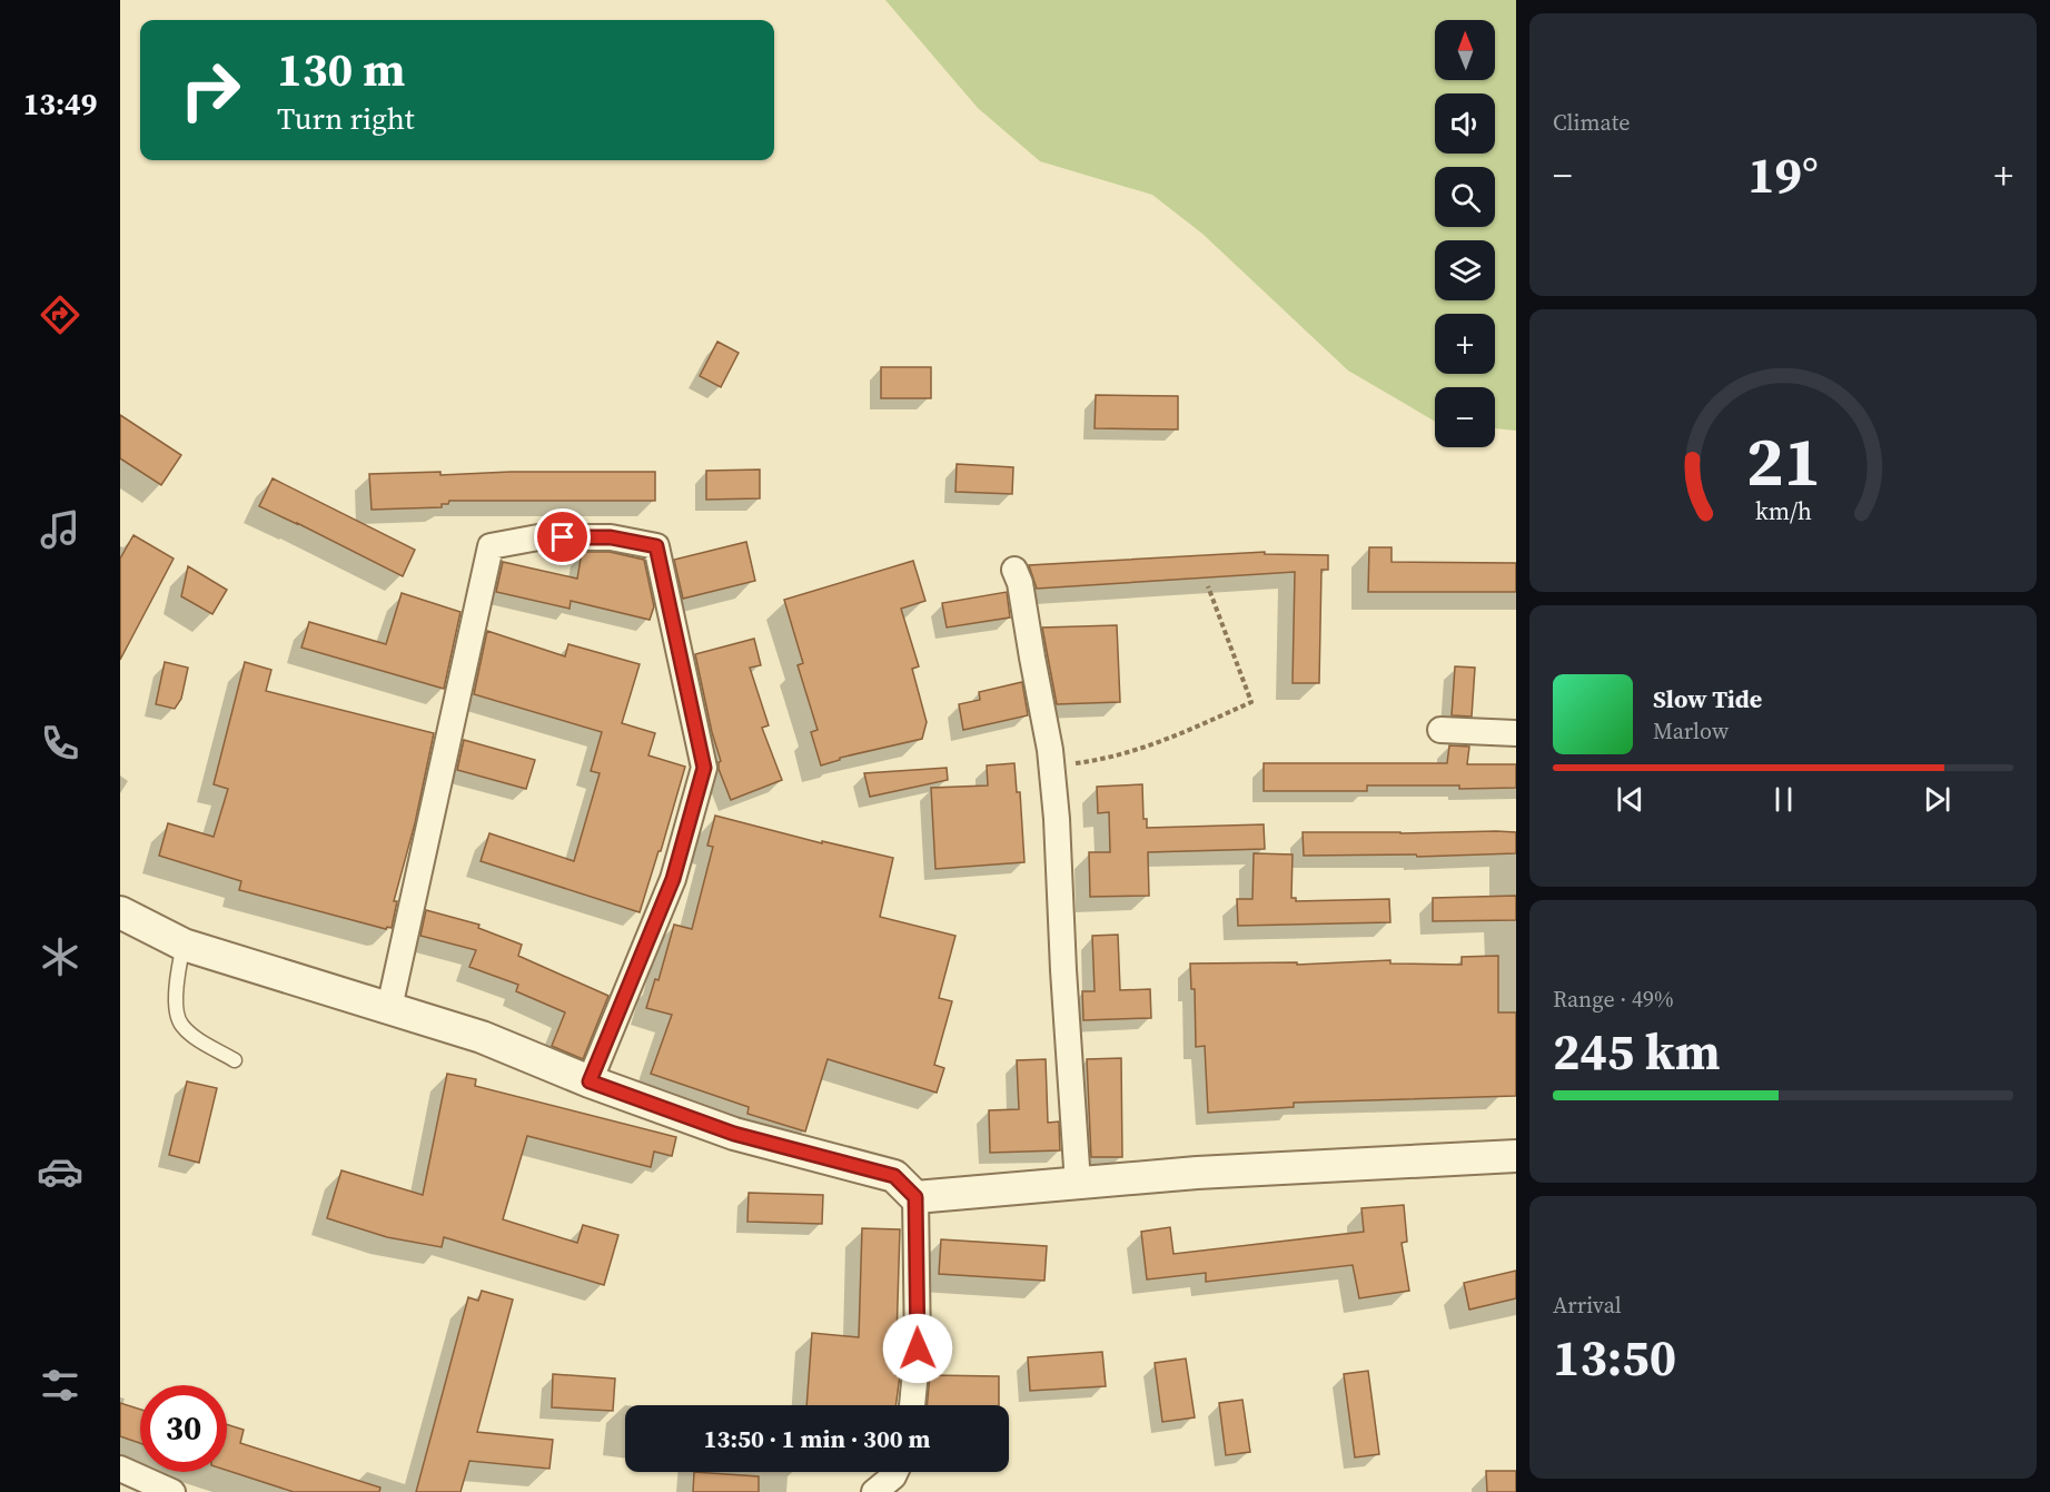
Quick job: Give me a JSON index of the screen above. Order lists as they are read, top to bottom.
{
  "north": "top",
  "page": {
    "tabs": "13:49",
    "tile": [
      "Climate",
      ["Range · 49%", "245 km"],
      ["Arrival", "13:50"]
    ],
    "map_buttons": ["+", "−"],
    "turn": ["130 m", "Turn right"],
    "heat": ["−", "19°", "+"],
    "song": ["Slow Tide", "Marlow"],
    "limit": "30",
    "trip": "13:50 · 1 min · 300 m",
    "gauge": ["21", "km/h"]
  }
}
